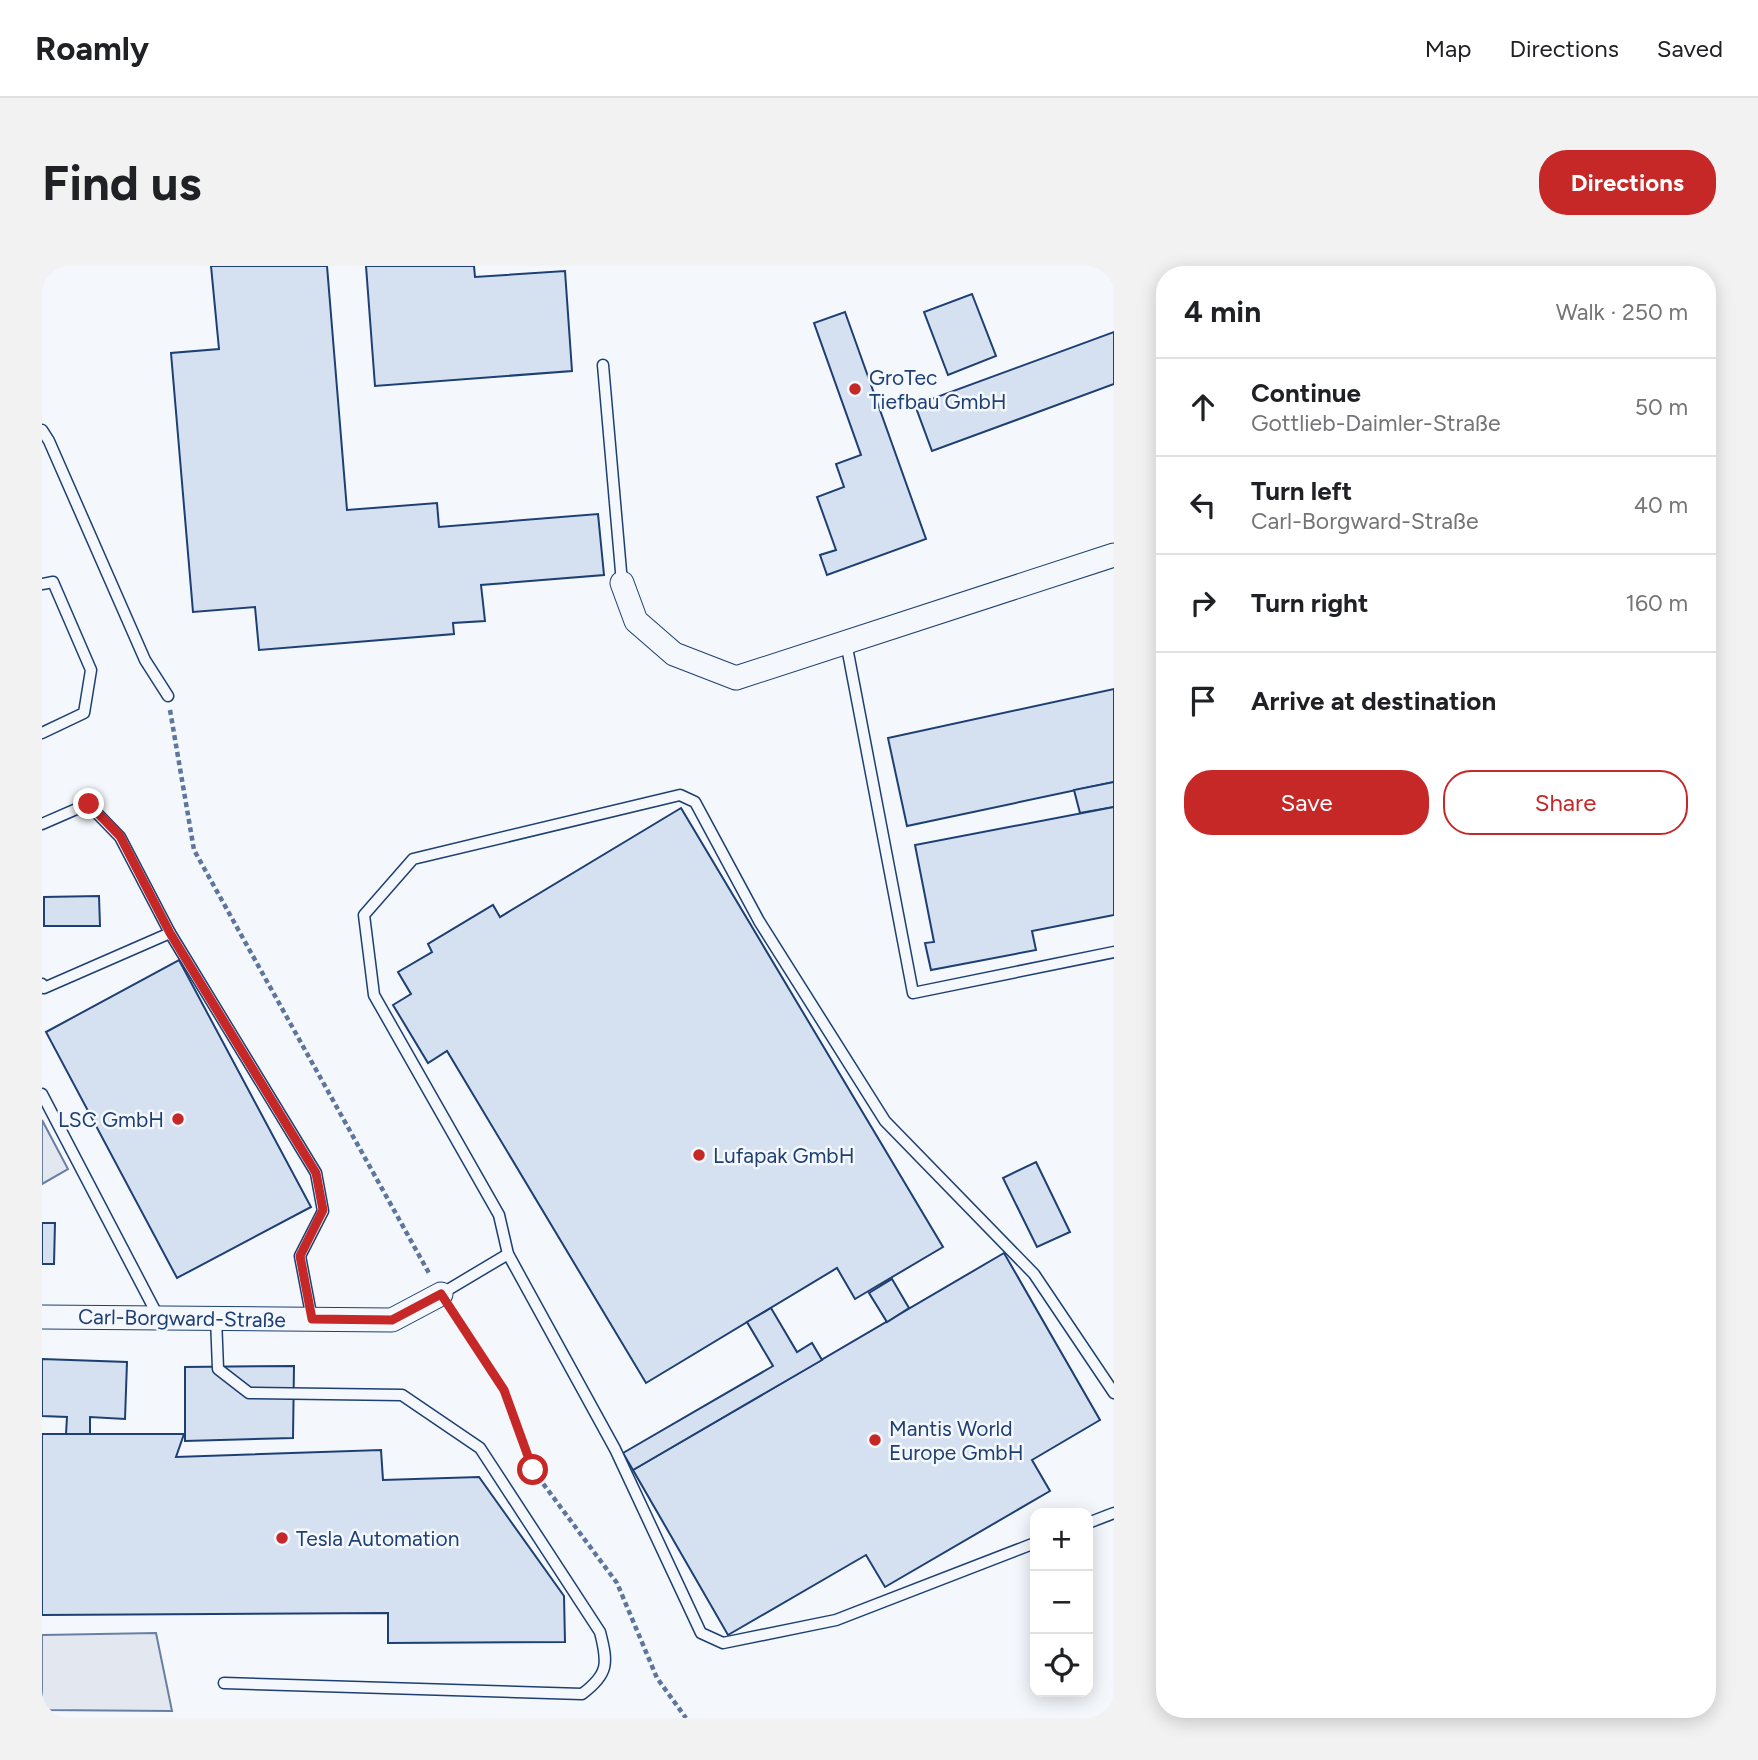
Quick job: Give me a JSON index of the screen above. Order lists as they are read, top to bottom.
{
  "streets": {
    "street": ["Carl-Borgward-Straße"]
  },
  "places": [
    "GroTec Tiefbau GmbH",
    "LSC GmbH",
    "Lufapak GmbH",
    "Mantis World Europe GmbH",
    "Tesla Automation"
  ],
  "page": {
    "header": "Roamly",
    "nav": ["Map", "Directions", "Saved"],
    "buttons": [
      "Directions",
      ["Save", "Share"]
    ],
    "title": "Find us",
    "heading": ["4 min", "Walk · 250 m"],
    "list": [
      ["Continue", "Gottlieb-Daimler-Straße", "50 m"],
      ["Turn left", "Carl-Borgward-Straße", "40 m"],
      ["Turn right", "160 m"],
      "Arrive at destination"
    ],
    "map_buttons": ["+", "−"]
  }
}
